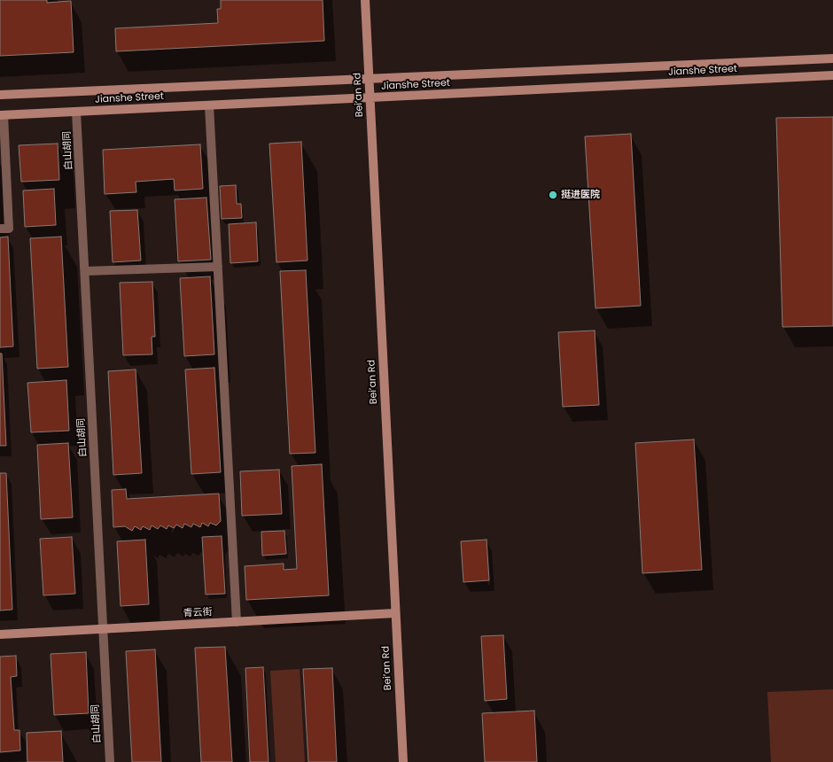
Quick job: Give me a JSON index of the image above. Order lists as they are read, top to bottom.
{
  "streets": {
    "main road": ["Jianshe Street", "Bei’an Rd", "青云街"],
    "street": ["白山胡同"]
  },
  "crossings": [
    ["Jianshe Street", "Bei’an Rd"],
    ["Jianshe Street", "白山胡同"],
    ["Bei’an Rd", "青云街"],
    ["白山胡同", "青云街"]
  ],
  "places": ["挺进医院"]
}
